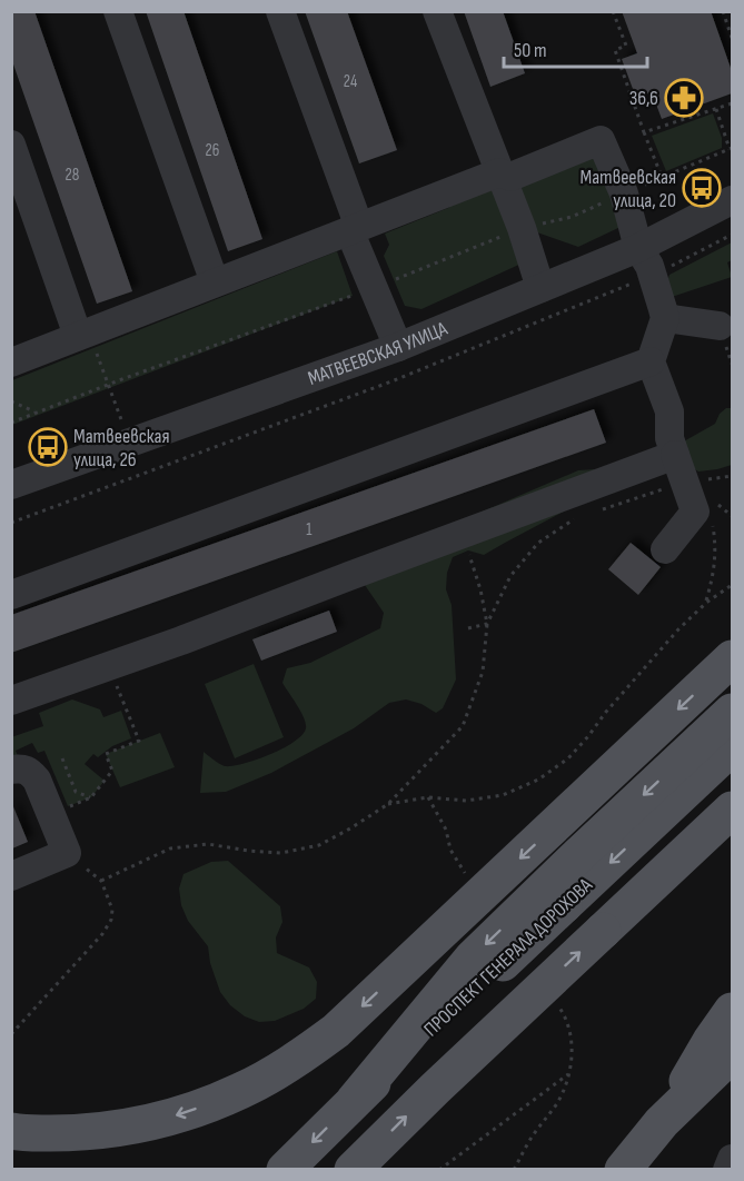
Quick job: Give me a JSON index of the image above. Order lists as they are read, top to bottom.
{
  "streets": {
    "main road": ["ПРОСПЕКТ ГЕНЕРАЛА ДОРОХОВА"],
    "street": ["МАТВЕЕВСКАЯ УЛИЦА"]
  },
  "places": {
    "pharmacy": ["36,6"],
    "bus stop": ["Матвеевская улица, 20", "Матвеевская улица, 26"]
  },
  "house_numbers": [
    "24",
    "26",
    "28",
    "1"
  ],
  "scale_bar": "50 m"
}
